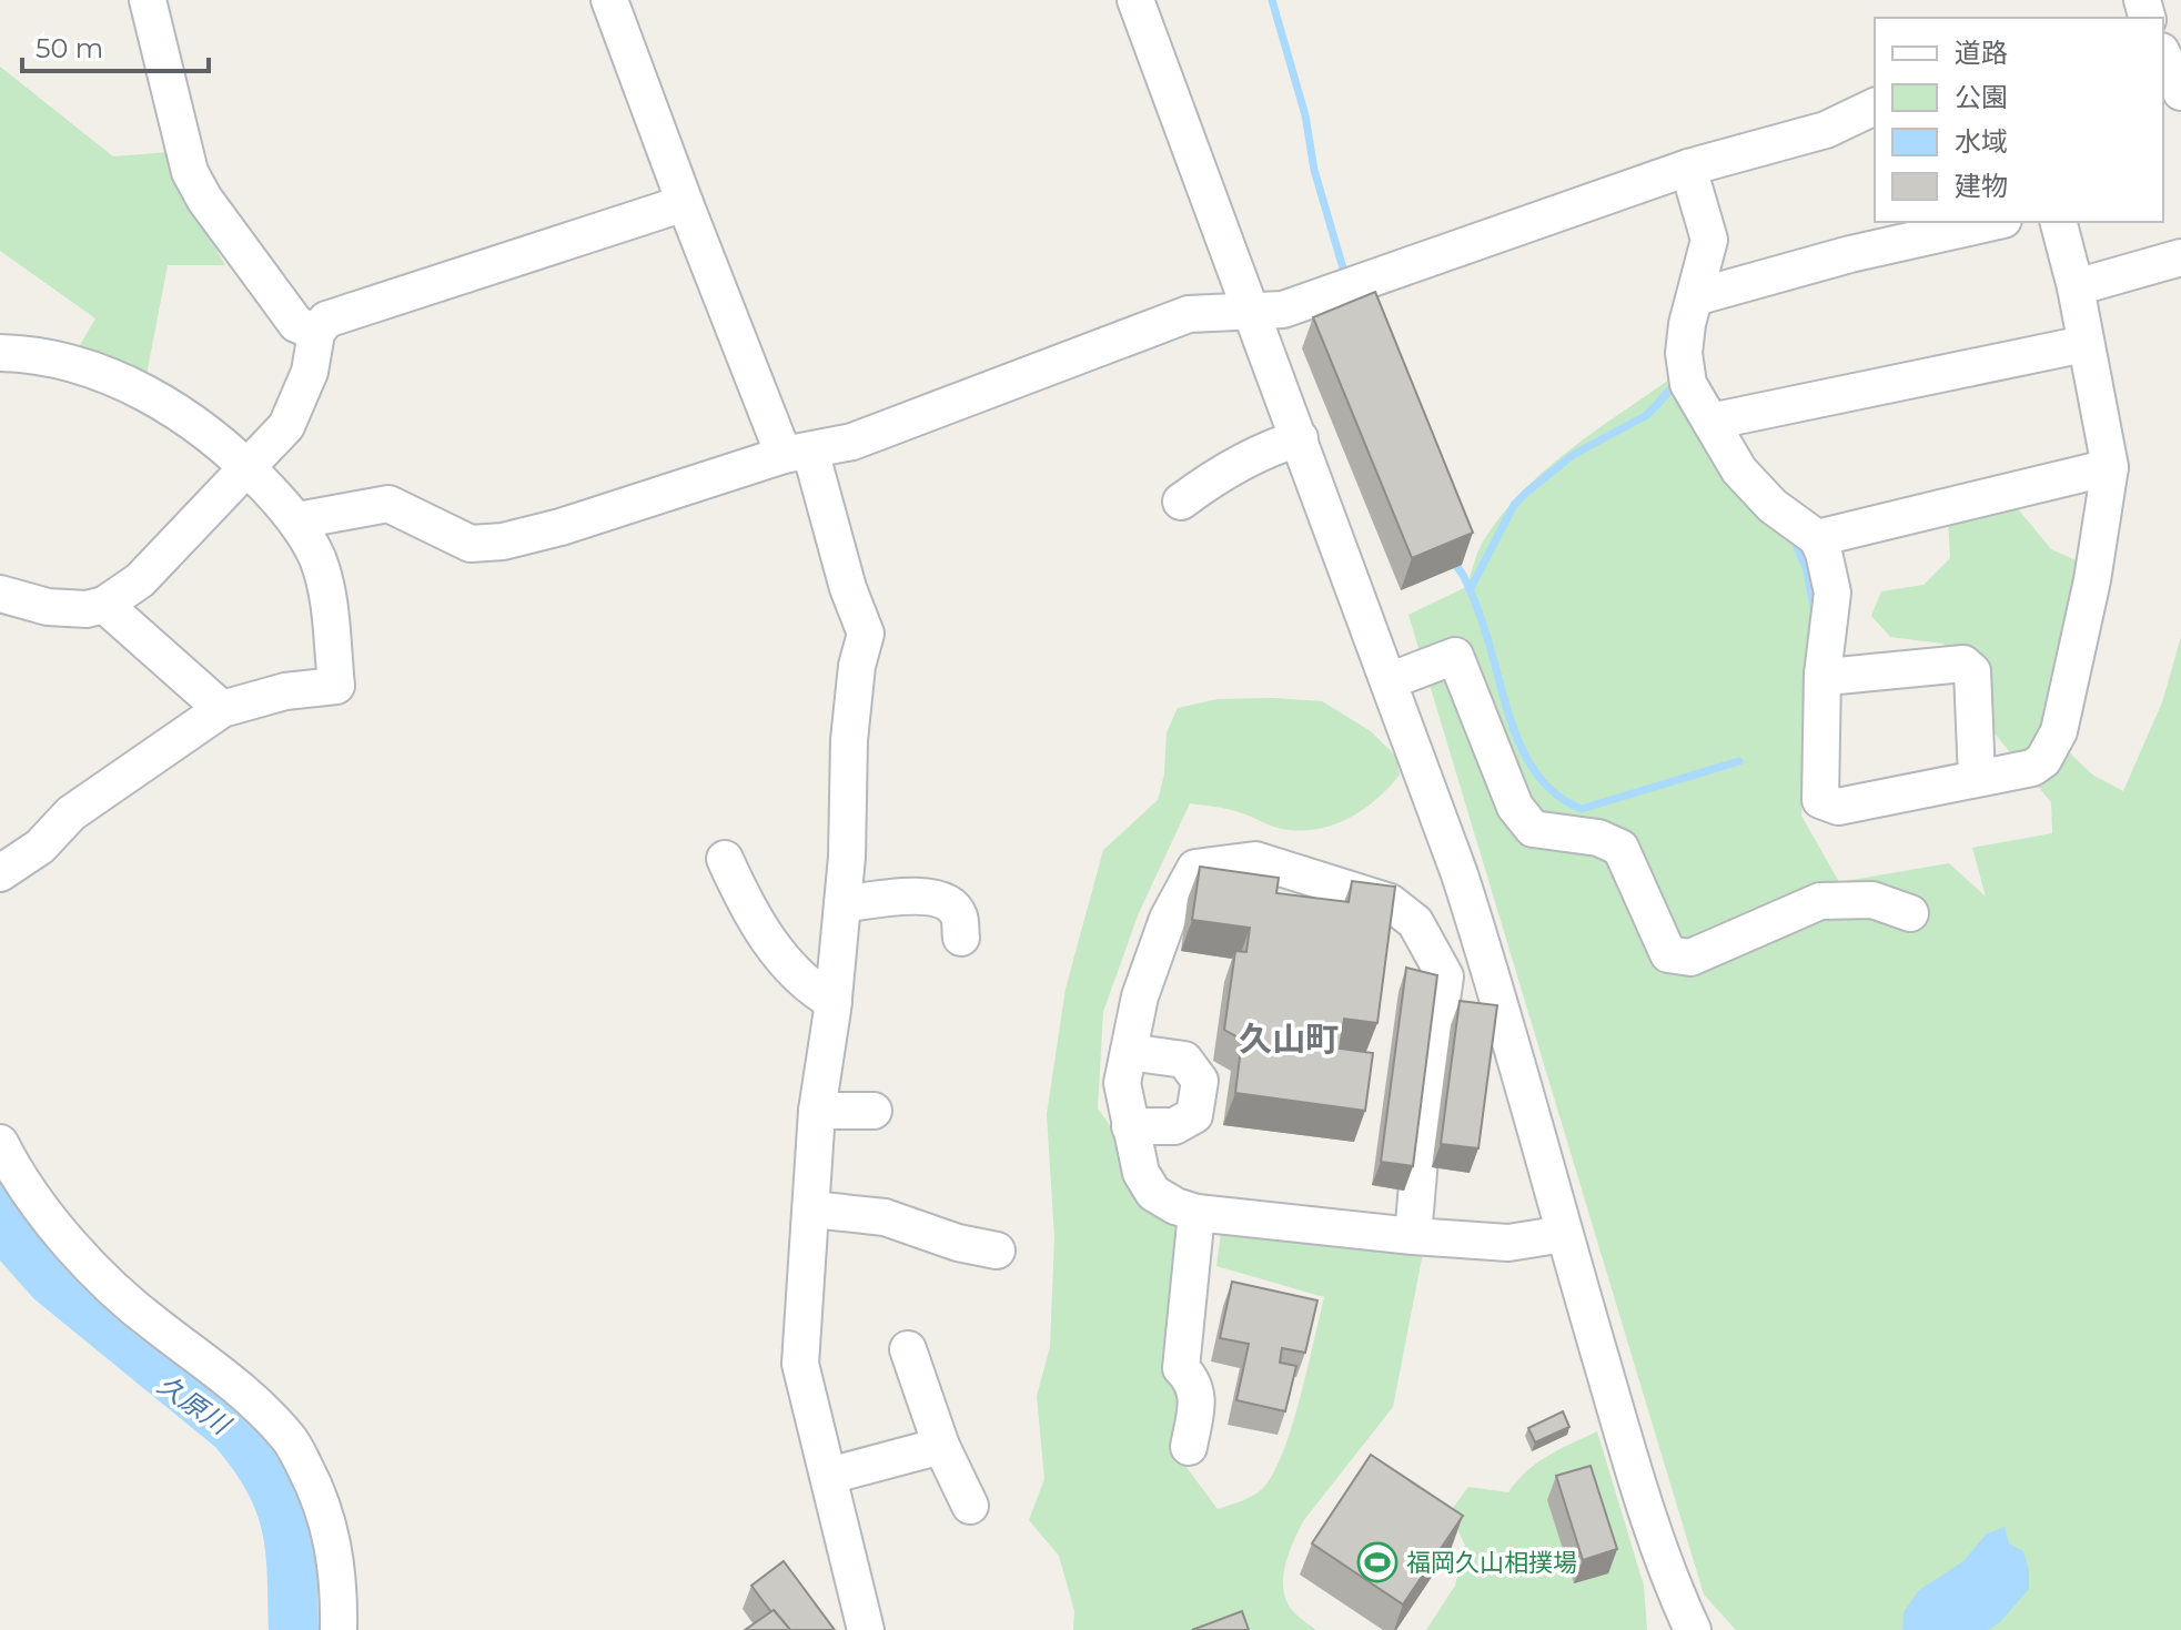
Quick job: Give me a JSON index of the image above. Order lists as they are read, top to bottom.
{
  "districts": ["久山町"],
  "water": ["久原川"],
  "places": {
    "sports": ["福岡久山相撲場"]
  },
  "legend": [
    "道路",
    "公園",
    "水域",
    "建物"
  ],
  "scale_bar": "50 m"
}
